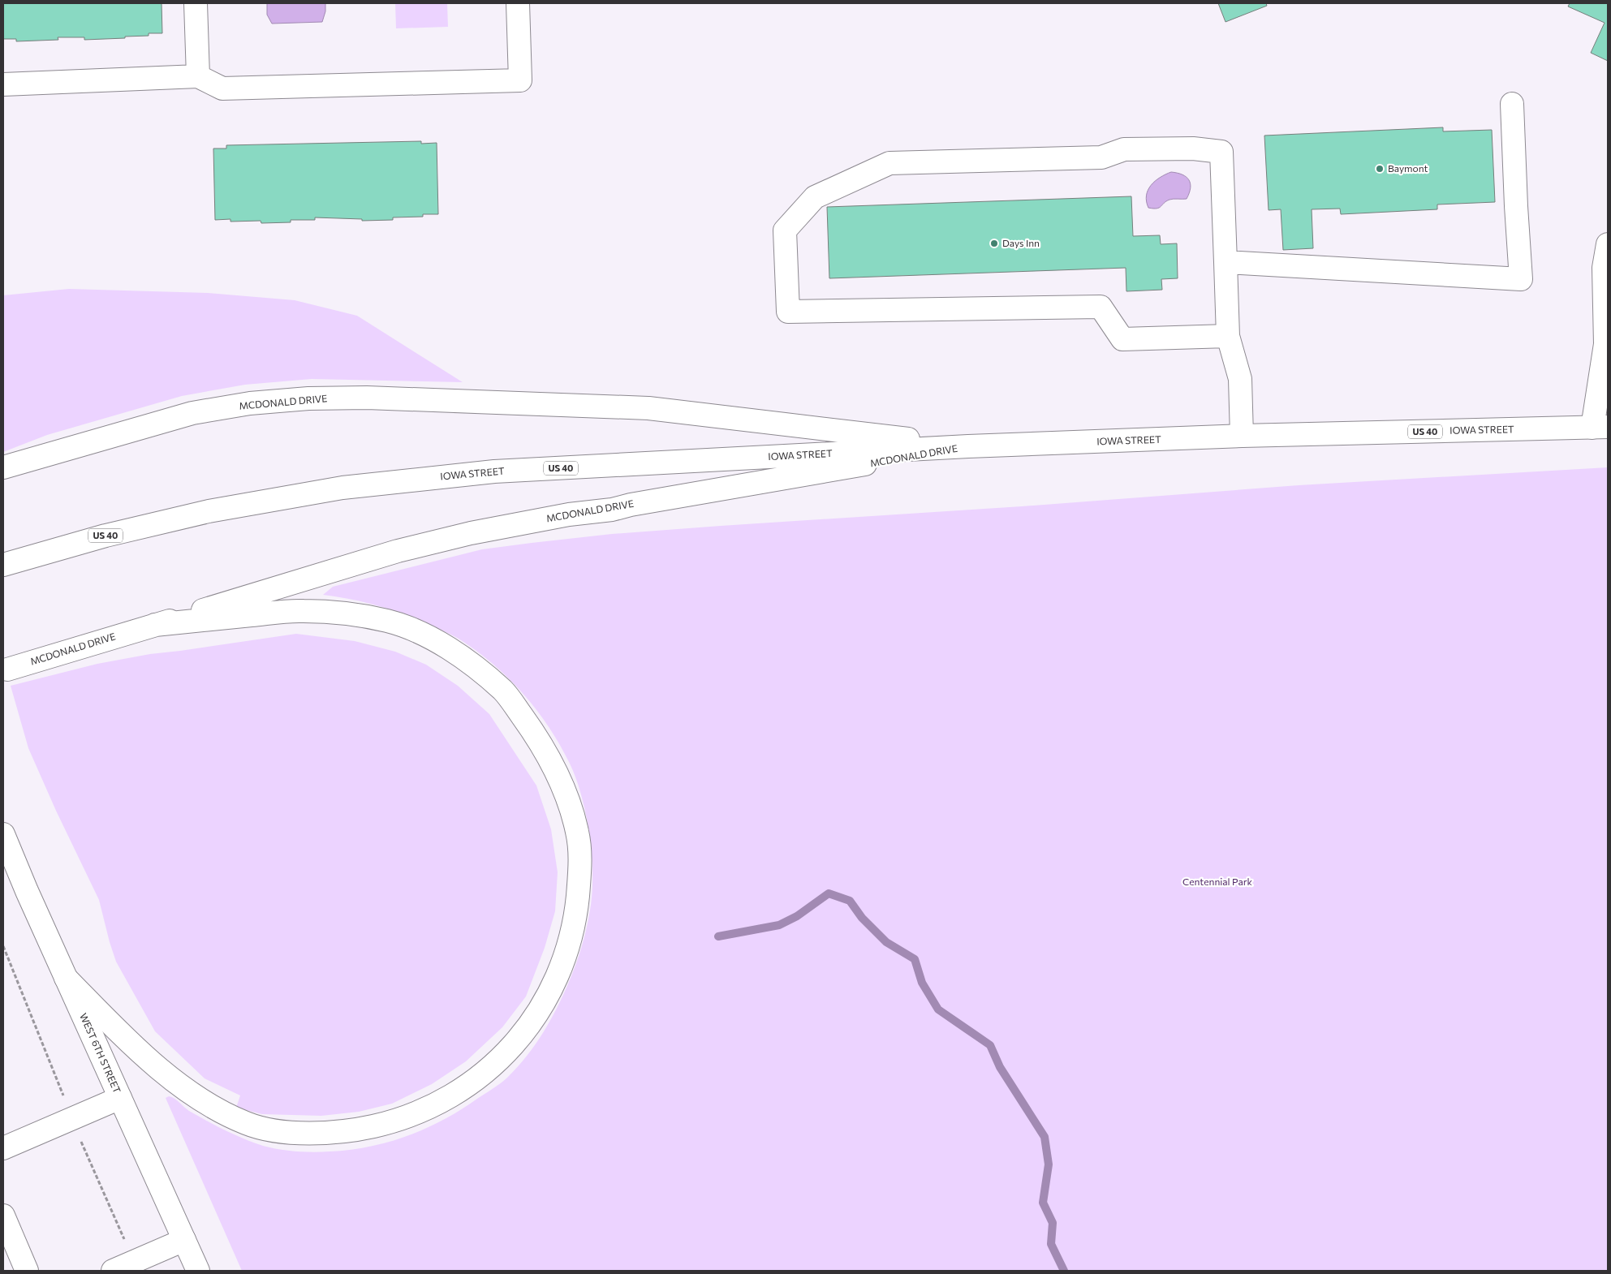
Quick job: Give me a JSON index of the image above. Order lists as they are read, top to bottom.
{
  "streets": {
    "main road": [
      "MCDONALD DRIVE",
      "IOWA STREET",
      "US 40",
      "WEST 6TH STREET"
    ]
  },
  "crossings": [
    ["MCDONALD DRIVE", "IOWA STREET"]
  ],
  "parks": ["Centennial Park"],
  "places": ["Baymont", "Days Inn"]
}
